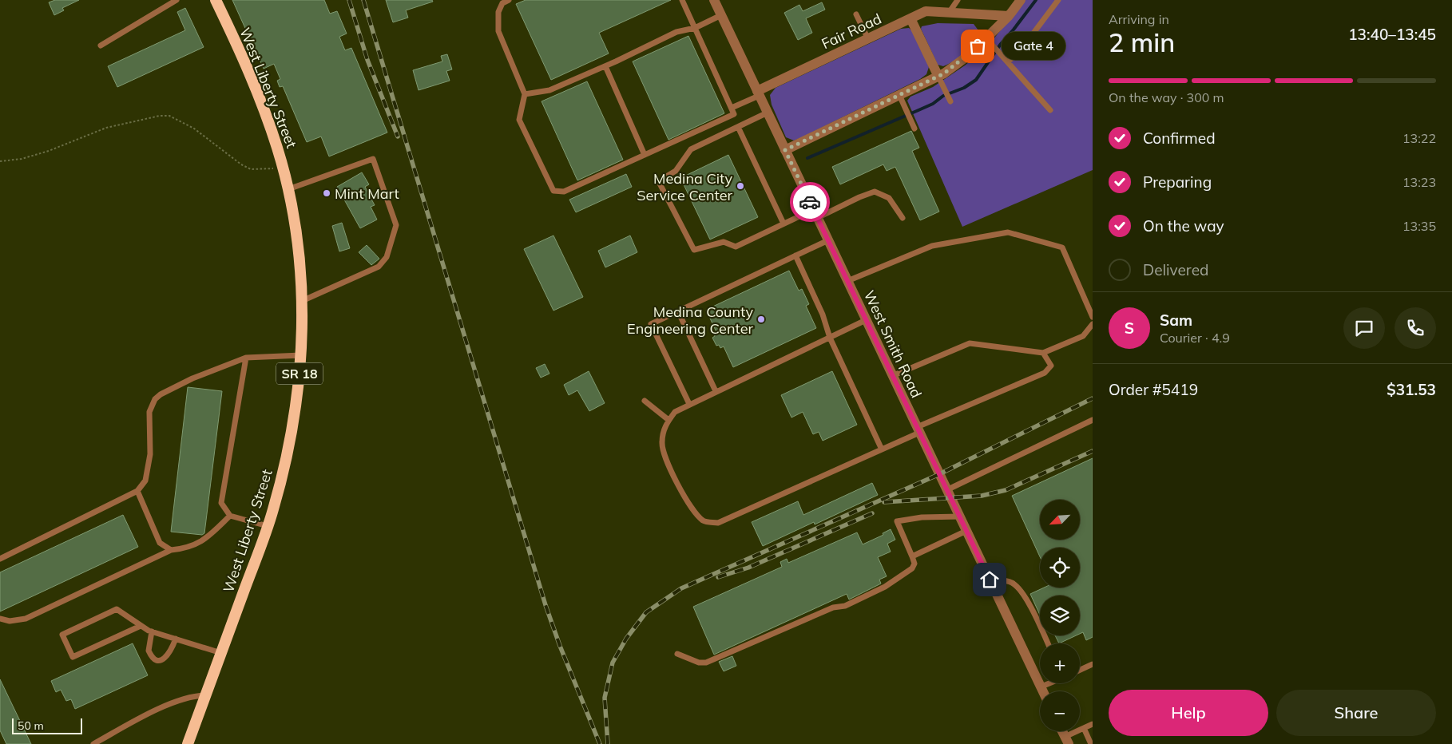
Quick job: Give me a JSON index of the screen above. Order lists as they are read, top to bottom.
{
  "streets": {
    "highway": ["West Liberty Street", "SR 18"],
    "street": ["Fair Road", "West Smith Road"]
  },
  "crossings": [
    ["Fair Road", "West Smith Road"]
  ],
  "places": [
    "Gate 4",
    "Medina City Service Center",
    "Mint Mart",
    "Medina County Engineering Center"
  ],
  "scale_bar": "50 m",
  "north": "bottom left",
  "page": {
    "heading": ["2 min", "Arriving in", "13:40–13:45"],
    "panel": [
      "Sam",
      "Courier · 4.9",
      "Order #5419",
      "$31.53"
    ],
    "bubble": "Gate 4",
    "bar": "On the way · 300 m",
    "list": [
      ["Confirmed", "13:22"],
      ["Preparing", "13:23"],
      ["On the way", "13:35"],
      "Delivered"
    ],
    "round": "S",
    "map_buttons": ["+", "−"],
    "buttons": ["Help", "Share"],
    "scale": "50 m"
  }
}
